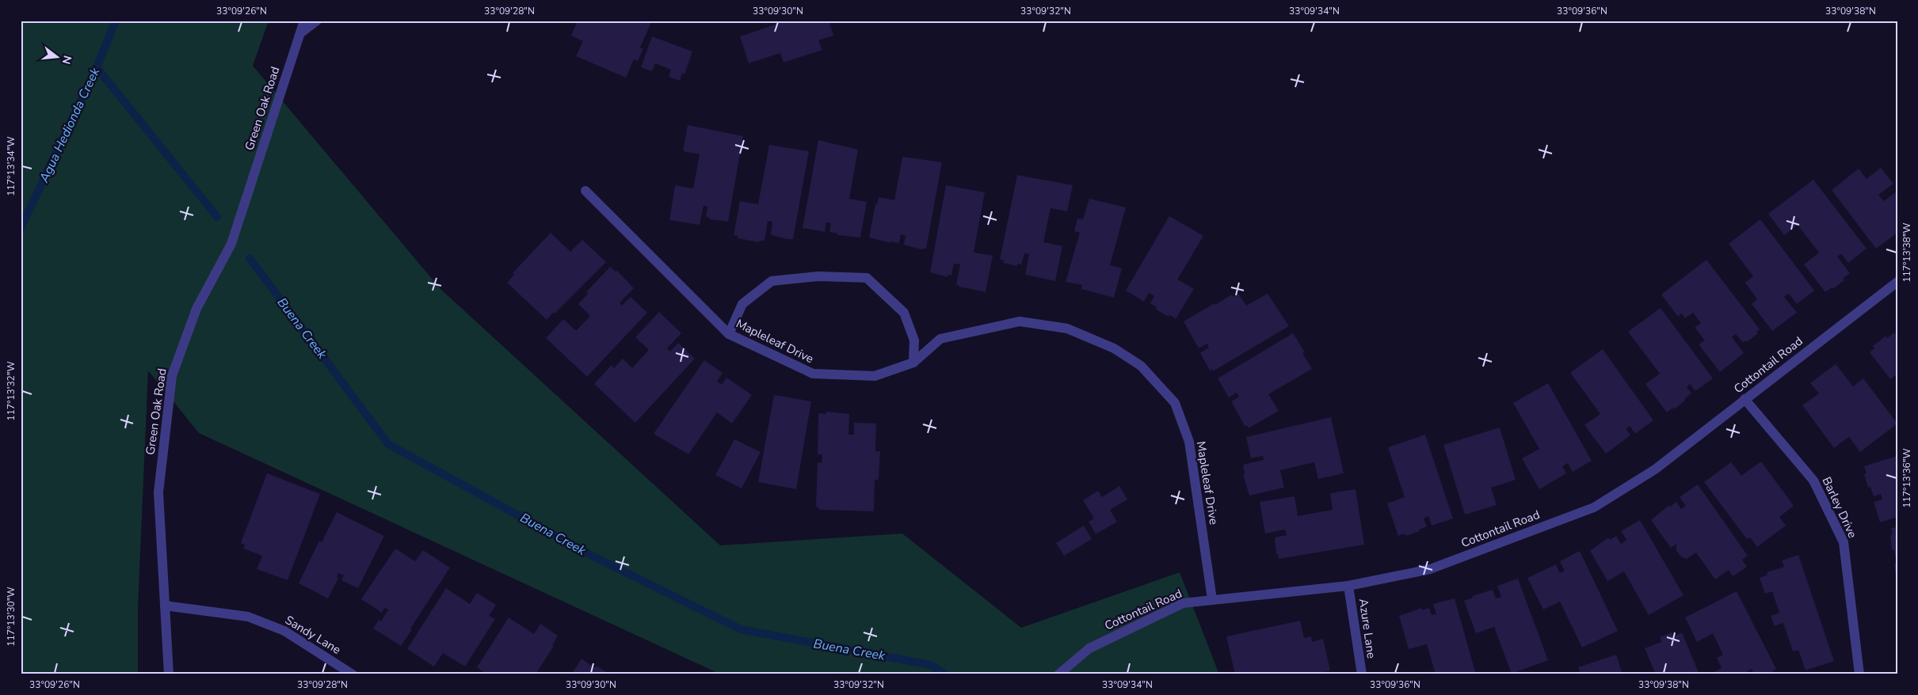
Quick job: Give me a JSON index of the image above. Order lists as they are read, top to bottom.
{
  "streets": {
    "street": [
      "Green Oak Road",
      "Mapleleaf Drive",
      "Cottontail Road",
      "Barley Drive",
      "Azure Lane",
      "Sandy Lane"
    ]
  },
  "crossings": [
    ["Green Oak Road", "Sandy Lane"],
    ["Mapleleaf Drive", "Cottontail Road"],
    ["Cottontail Road", "Barley Drive"],
    ["Cottontail Road", "Azure Lane"]
  ],
  "water": ["Agua Hedionda Creek", "Buena Creek"],
  "north": "right",
  "coordinates": [
    "33°09'26\"N",
    "33°09'28\"N",
    "33°09'30\"N",
    "33°09'32\"N",
    "33°09'34\"N",
    "33°09'36\"N",
    "33°09'38\"N",
    "117°13'34\"W",
    "117°13'38\"W",
    "117°13'32\"W",
    "117°13'36\"W",
    "117°13'30\"W"
  ]
}
